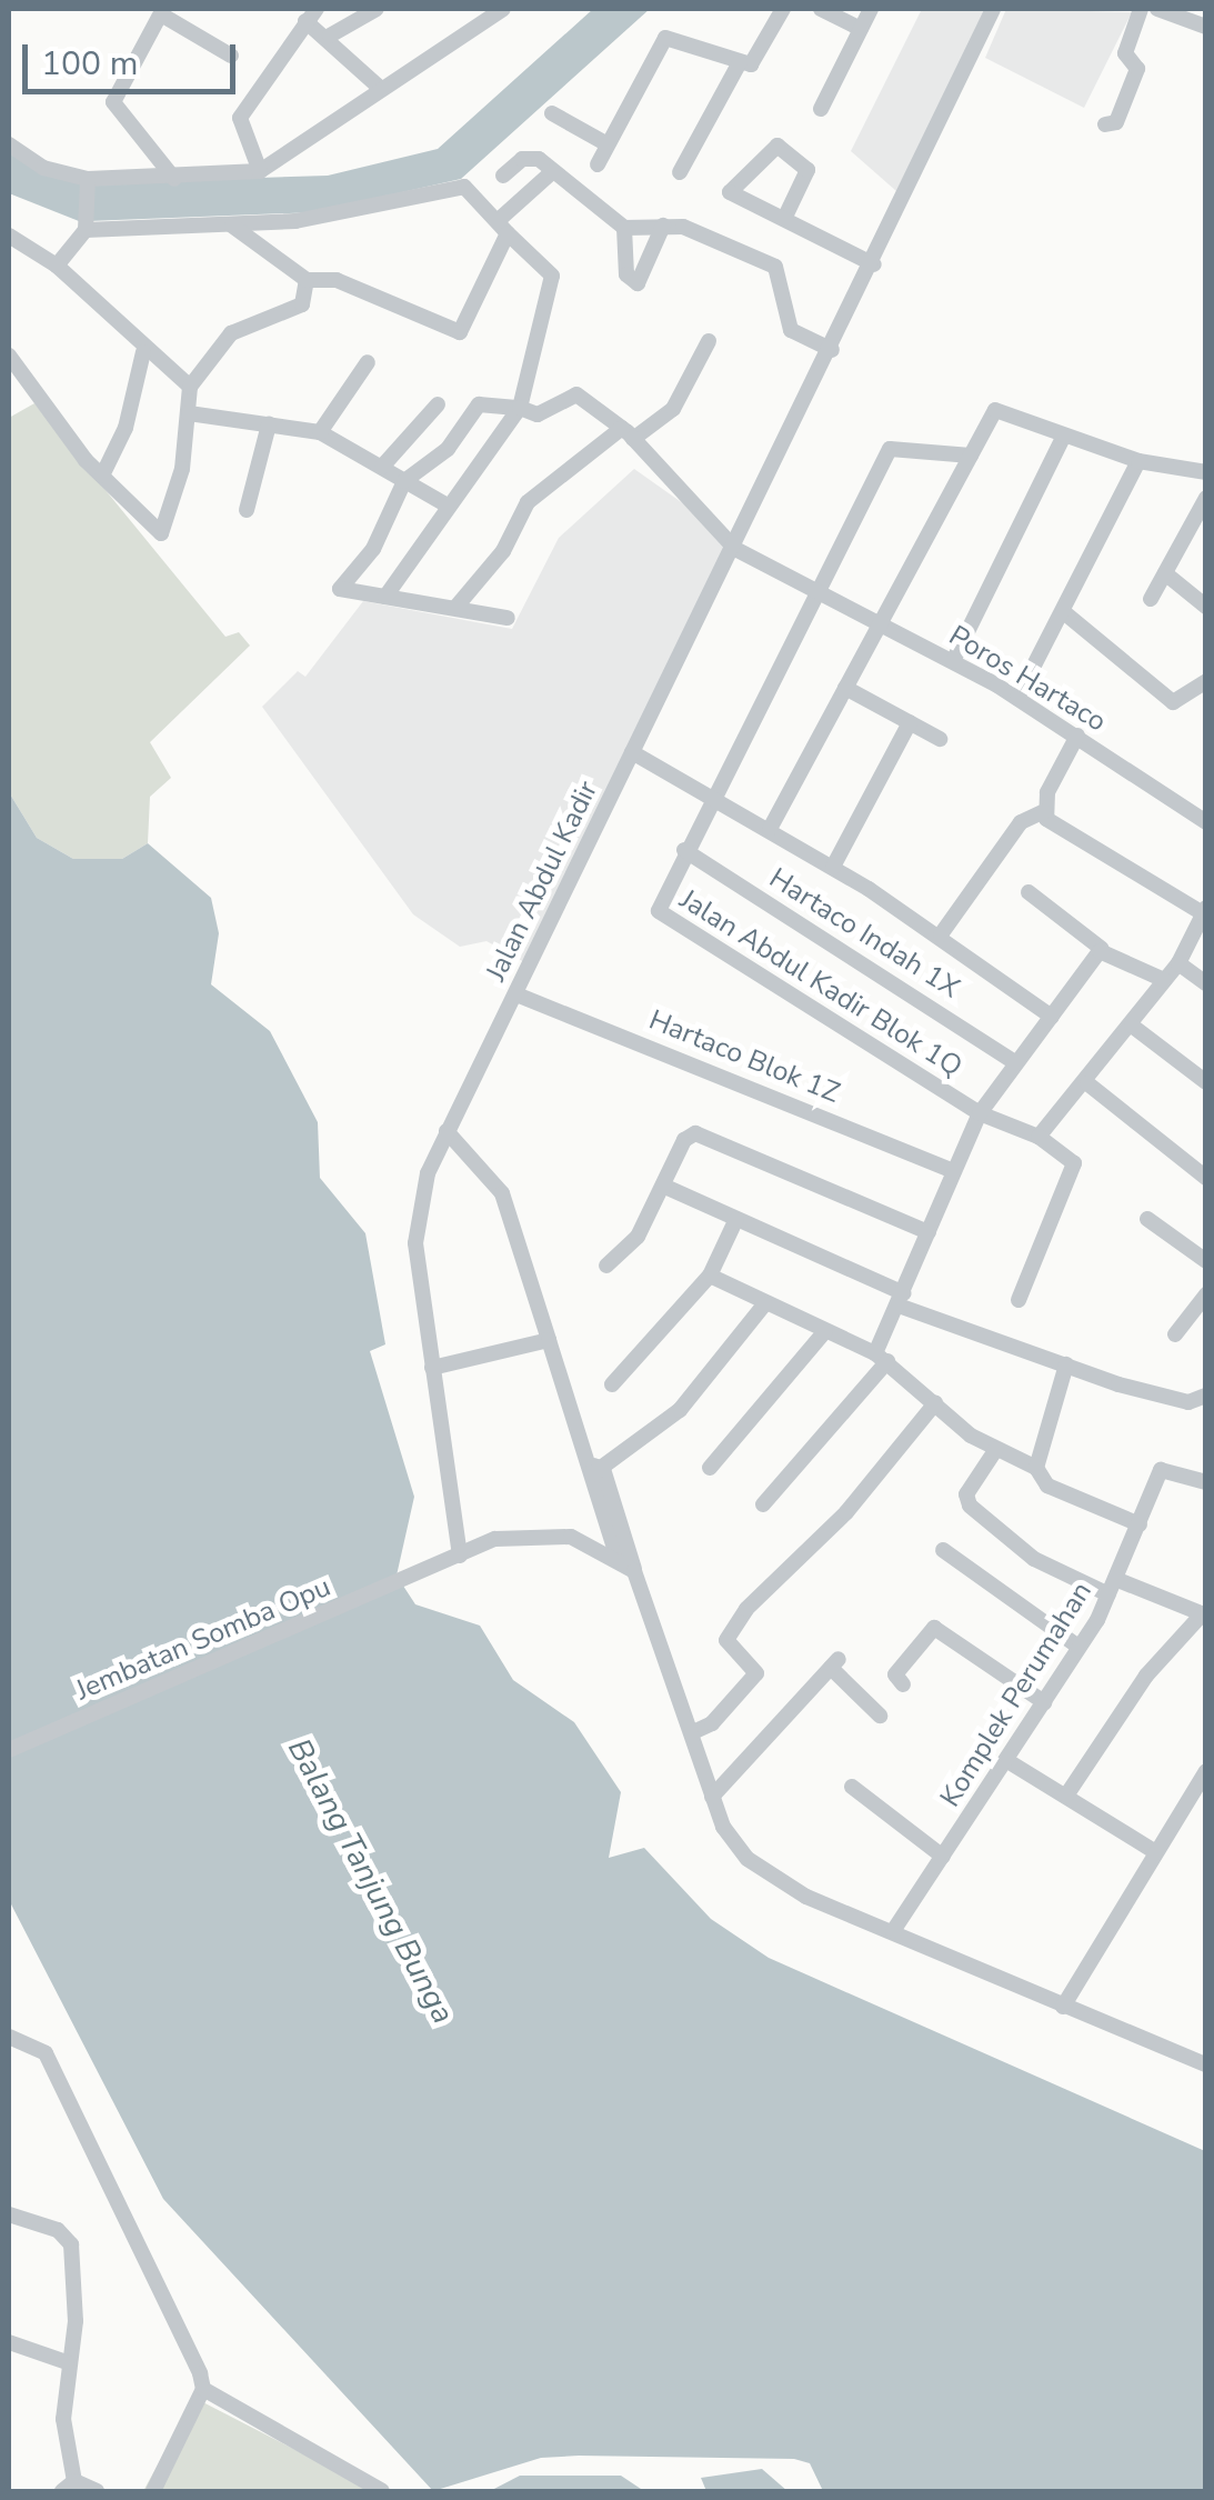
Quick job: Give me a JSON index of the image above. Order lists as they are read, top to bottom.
{
  "streets": {
    "street": [
      "Poros Hartaco",
      "Jalan Abdul Kadir",
      "Hartaco Indah 1X",
      "Jalan Abdul Kadir Blok 1Q",
      "Hartaco Blok 1Z",
      "Jembatan Somba Opu",
      "Komplek Perumahan"
    ]
  },
  "crossings": [
    ["Poros Hartaco", "Jalan Abdul Kadir"],
    ["Poros Hartaco", "Jalan Abdul Kadir Blok 1Q"],
    ["Jalan Abdul Kadir", "Hartaco Blok 1Z"],
    ["Jalan Abdul Kadir", "Jembatan Somba Opu"],
    ["Hartaco Indah 1X", "Jalan Abdul Kadir Blok 1Q"]
  ],
  "water": ["Balang Tanjung Bunga"],
  "scale_bar": "100 m"
}
